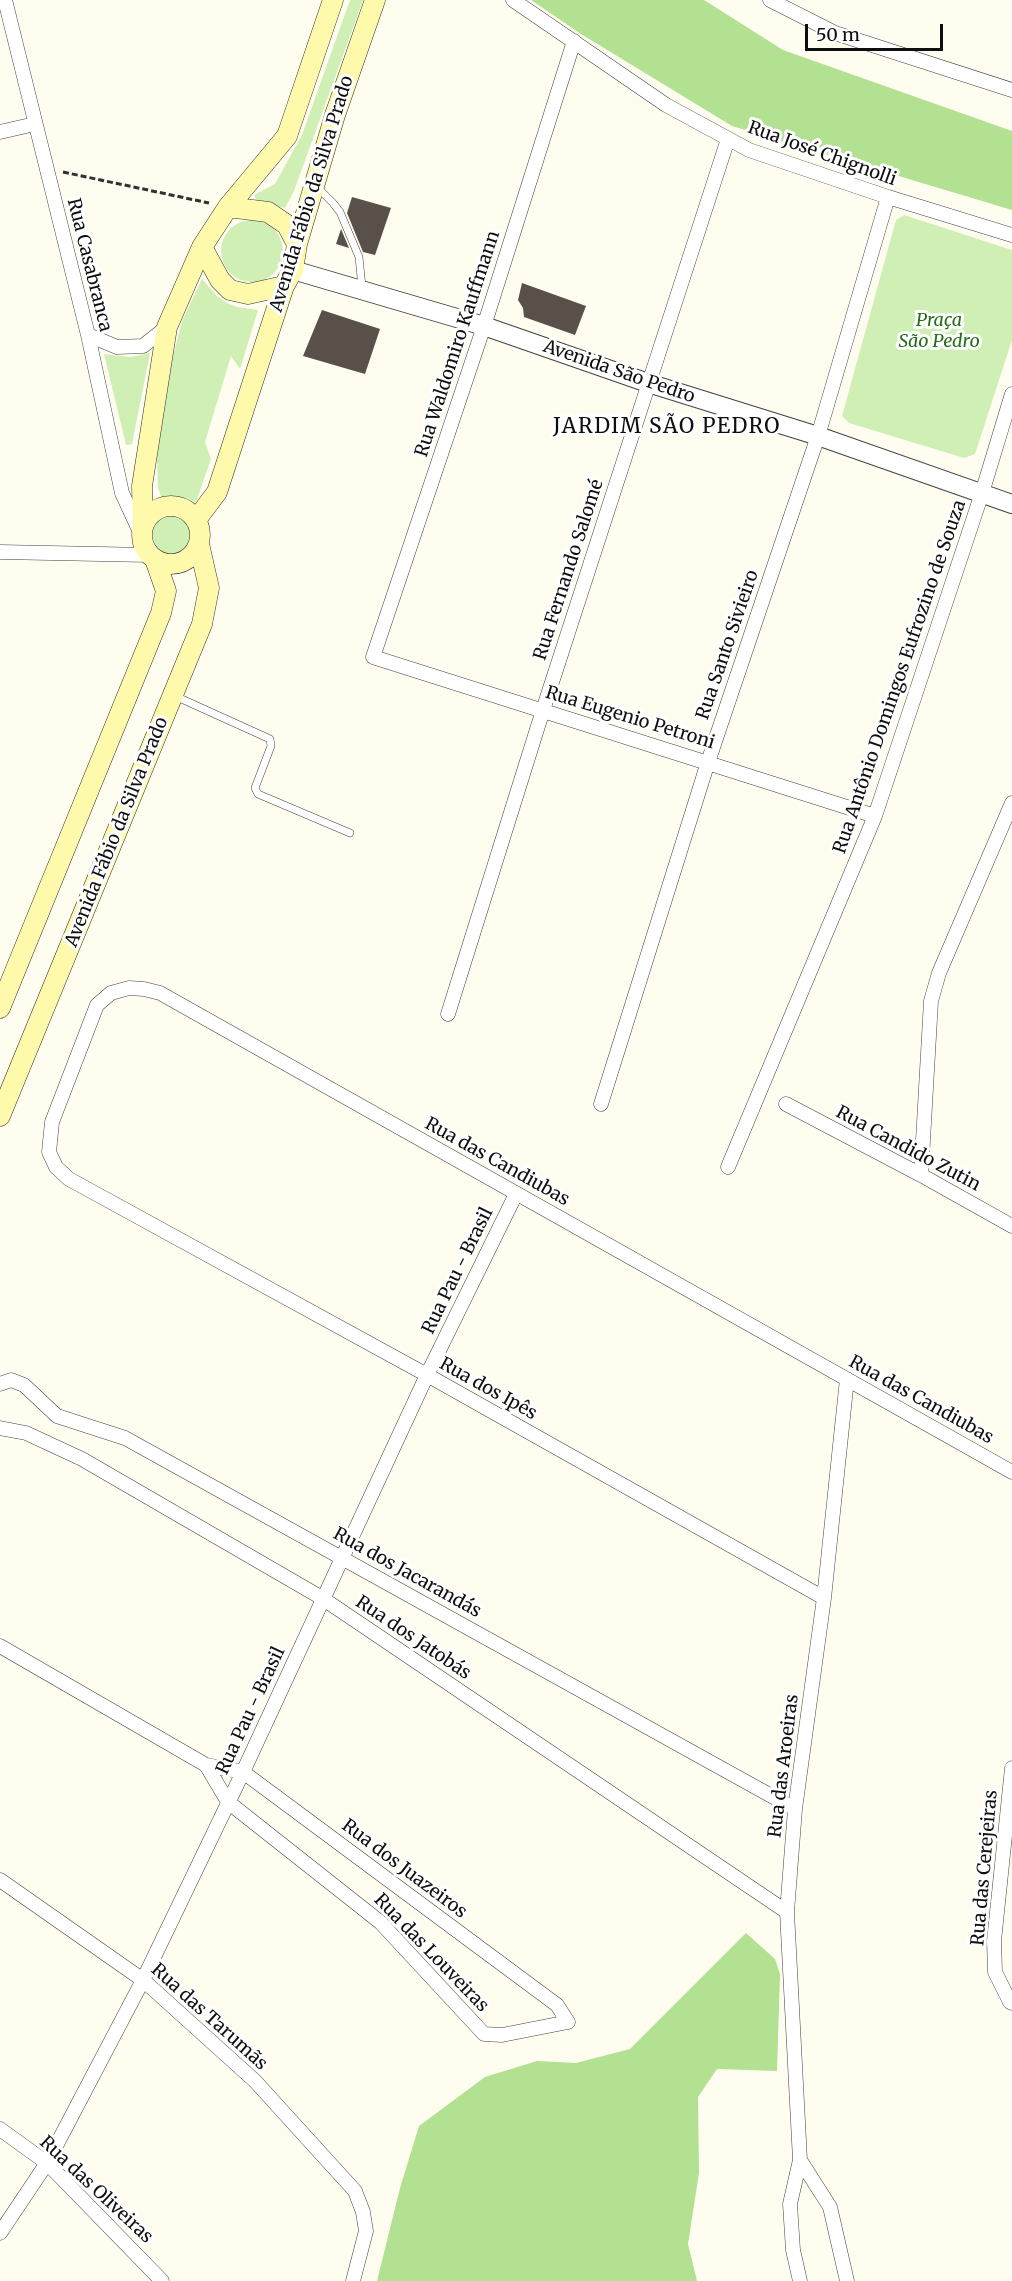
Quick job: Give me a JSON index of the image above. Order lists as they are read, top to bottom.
{
  "streets": {
    "main road": ["Avenida Fábio da Silva Prado"],
    "street": [
      "Rua José Chignolli",
      "Rua Casabranca",
      "Rua Waldomiro Kauffmann",
      "Avenida São Pedro",
      "Rua Fernando Salomé",
      "Rua Santo Sivieiro",
      "Rua Antônio Domingos Eufrozino de Souza",
      "Rua Eugenio Petroni",
      "Rua Candido Zutin",
      "Rua das Candiubas",
      "Rua Pau - Brasil",
      "Rua dos Ipês",
      "Rua dos Jacarandás",
      "Rua dos Jatobás",
      "Rua das Aroeiras",
      "Rua das Cerejeiras",
      "Rua dos Juazeiros",
      "Rua das Louveiras",
      "Rua das Tarumãs",
      "Rua das Oliveiras"
    ]
  },
  "crossings": [
    ["Rua José Chignolli", "Rua Waldomiro Kauffmann"],
    ["Rua José Chignolli", "Rua Fernando Salomé"],
    ["Rua José Chignolli", "Rua Santo Sivieiro"],
    ["Avenida Fábio da Silva Prado", "Rua Casabranca"],
    ["Avenida Fábio da Silva Prado", "Avenida São Pedro"],
    ["Rua Waldomiro Kauffmann", "Avenida São Pedro"],
    ["Rua Waldomiro Kauffmann", "Rua Eugenio Petroni"],
    ["Avenida São Pedro", "Rua Fernando Salomé"],
    ["Avenida São Pedro", "Rua Santo Sivieiro"],
    ["Avenida São Pedro", "Rua Antônio Domingos Eufrozino de Souza"],
    ["Rua Fernando Salomé", "Rua Eugenio Petroni"],
    ["Rua Santo Sivieiro", "Rua Eugenio Petroni"],
    ["Rua Antônio Domingos Eufrozino de Souza", "Rua Eugenio Petroni"],
    ["Rua das Candiubas", "Rua Pau - Brasil"],
    ["Rua das Candiubas", "Rua dos Ipês"],
    ["Rua das Candiubas", "Rua das Aroeiras"],
    ["Rua Pau - Brasil", "Rua dos Ipês"],
    ["Rua Pau - Brasil", "Rua dos Jacarandás"],
    ["Rua Pau - Brasil", "Rua dos Jatobás"],
    ["Rua Pau - Brasil", "Rua dos Juazeiros"],
    ["Rua Pau - Brasil", "Rua das Louveiras"],
    ["Rua Pau - Brasil", "Rua das Tarumãs"],
    ["Rua Pau - Brasil", "Rua das Oliveiras"],
    ["Rua dos Ipês", "Rua das Aroeiras"],
    ["Rua dos Jacarandás", "Rua das Aroeiras"],
    ["Rua dos Jatobás", "Rua das Aroeiras"],
    ["Rua dos Juazeiros", "Rua das Louveiras"]
  ],
  "districts": ["JARDIM SÃO PEDRO"],
  "parks": ["Praça São Pedro"],
  "scale_bar": "50 m"
}
